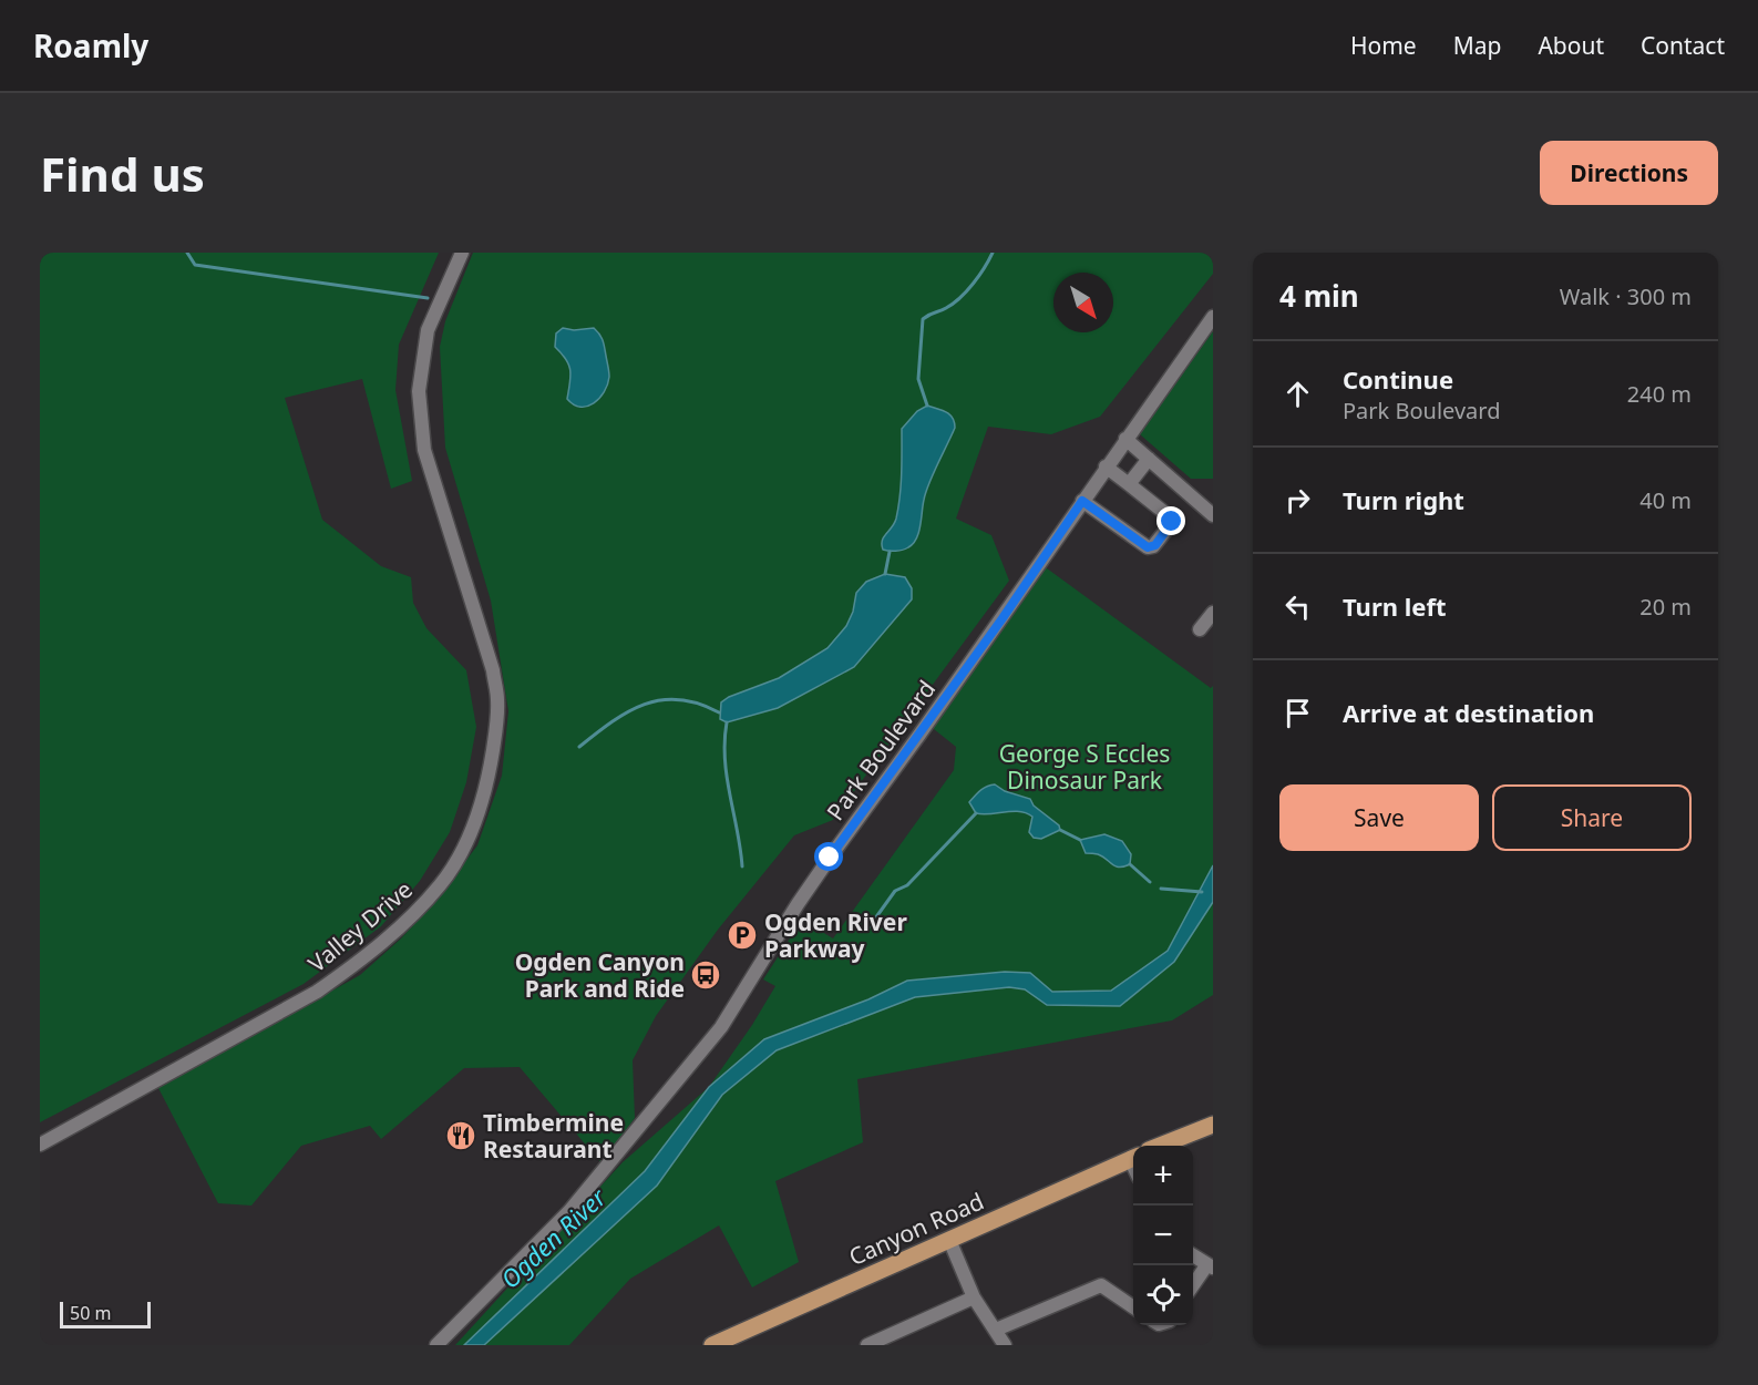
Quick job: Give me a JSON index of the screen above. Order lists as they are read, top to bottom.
{
  "streets": {
    "main road": ["Canyon Road"],
    "street": ["Park Boulevard", "Valley Drive"]
  },
  "water": ["Ogden River"],
  "parks": ["George S Eccles Dinosaur Park"],
  "places": {
    "parking": ["Ogden River Parkway"],
    "bus stop": ["Ogden Canyon Park and Ride"],
    "restaurant": ["Timbermine Restaurant"]
  },
  "scale_bar": "50 m",
  "north": "bottom right",
  "page": {
    "header": "Roamly",
    "nav": [
      "Home",
      "Map",
      "About",
      "Contact"
    ],
    "buttons": [
      "Directions",
      ["Save", "Share"]
    ],
    "title": "Find us",
    "heading": ["4 min", "Walk · 300 m"],
    "list": [
      ["Continue", "Park Boulevard", "240 m"],
      ["Turn right", "40 m"],
      ["Turn left", "20 m"],
      "Arrive at destination"
    ],
    "map_buttons": ["+", "−"],
    "scale": "50 m"
  }
}
